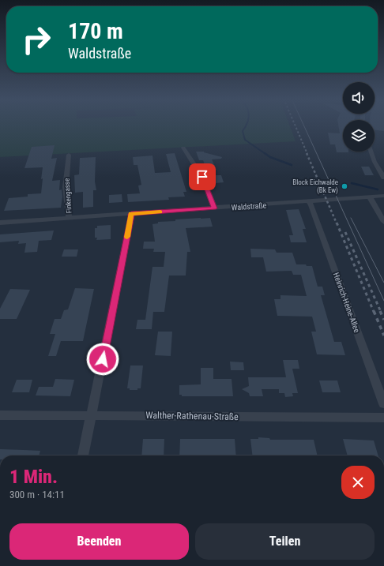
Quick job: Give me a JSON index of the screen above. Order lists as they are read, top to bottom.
{
  "streets": {
    "street": [
      "Finkengasse",
      "Waldstraße",
      "Heinrich-Heine-Allee",
      "Walther-Rathenau-Straße"
    ]
  },
  "crossings": [
    ["Finkengasse", "Waldstraße"],
    ["Waldstraße", "Heinrich-Heine-Allee"]
  ],
  "places": ["Block Eichwalde (Bk Ew)"],
  "page": {
    "turn": ["170 m", "Waldstraße"],
    "heading": ["1 Min.", "300 m · 14:11"],
    "buttons": ["Beenden", "Teilen"]
  }
}
